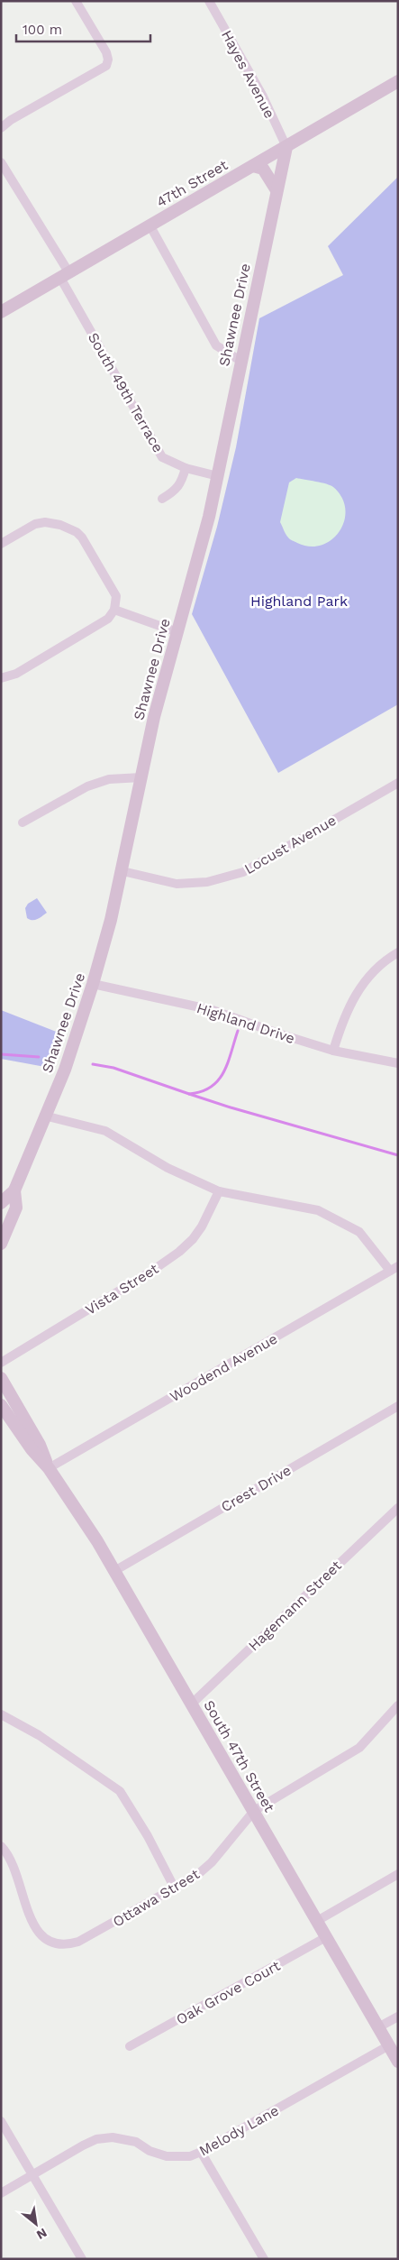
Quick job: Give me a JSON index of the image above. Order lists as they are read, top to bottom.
{
  "streets": {
    "main road": ["47th Street", "Shawnee Drive", "South 47th Street"],
    "street": [
      "Hayes Avenue",
      "South 49th Terrace",
      "Locust Avenue",
      "Highland Drive",
      "Vista Street",
      "Woodend Avenue",
      "Crest Drive",
      "Hagemann Street",
      "Ottawa Street",
      "Oak Grove Court",
      "Melody Lane"
    ]
  },
  "crossings": [
    ["Hayes Avenue", "47th Street"],
    ["Hayes Avenue", "Shawnee Drive"],
    ["47th Street", "Shawnee Drive"],
    ["47th Street", "South 49th Terrace"],
    ["Shawnee Drive", "South 49th Terrace"],
    ["Shawnee Drive", "Locust Avenue"],
    ["Shawnee Drive", "Highland Drive"],
    ["Woodend Avenue", "South 47th Street"],
    ["Crest Drive", "South 47th Street"],
    ["Hagemann Street", "South 47th Street"],
    ["South 47th Street", "Ottawa Street"],
    ["South 47th Street", "Oak Grove Court"],
    ["South 47th Street", "Melody Lane"]
  ],
  "parks": ["Highland Park"],
  "scale_bar": "100 m",
  "north": "bottom right"
}
